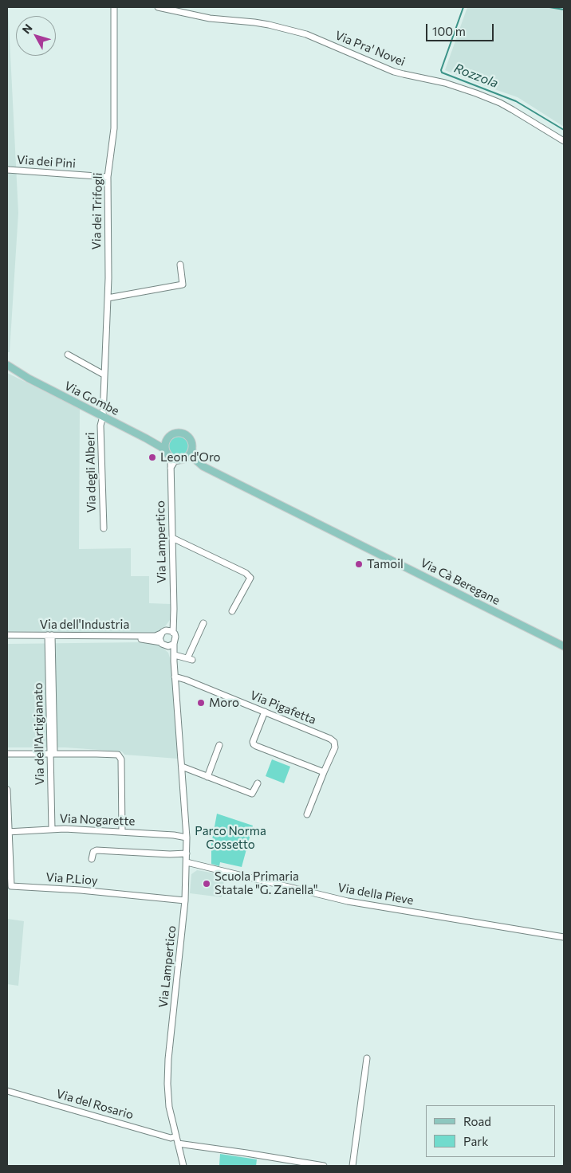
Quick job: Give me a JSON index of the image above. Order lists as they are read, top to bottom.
{
  "streets": {
    "main road": ["Via Gombe", "Via Cà Beregane"],
    "street": [
      "Via Pra' Novei",
      "Via dei Pini",
      "Via dei Trifogli",
      "Via degli Alberi",
      "Via Lampertico",
      "Via dell'Industria",
      "Via Pigafetta",
      "Via dell'Artigianato",
      "Via Nogarette",
      "Via P.Lioy",
      "Via della Pieve",
      "Via del Rosario"
    ]
  },
  "crossings": [
    ["Via dei Pini", "Via dei Trifogli"],
    ["Via dei Trifogli", "Via Gombe"],
    ["Via dei Trifogli", "Via degli Alberi"],
    ["Via Gombe", "Via degli Alberi"],
    ["Via Gombe", "Via Lampertico"],
    ["Via Lampertico", "Via dell'Industria"],
    ["Via Lampertico", "Via Pigafetta"],
    ["Via Lampertico", "Via Nogarette"],
    ["Via Lampertico", "Via P.Lioy"],
    ["Via Lampertico", "Via della Pieve"],
    ["Via Lampertico", "Via del Rosario"],
    ["Via dell'Industria", "Via dell'Artigianato"],
    ["Via dell'Artigianato", "Via Nogarette"],
    ["Via Nogarette", "Via P.Lioy"]
  ],
  "water": ["Rozzola"],
  "parks": ["Parco Norma Cossetto"],
  "places": [
    "Leon d'Oro",
    "Tamoil",
    "Moro",
    "Scuola Primaria Statale \"G. Zanella\""
  ],
  "legend": ["Road", "Park"],
  "scale_bar": "100 m",
  "north": "top left"
}
